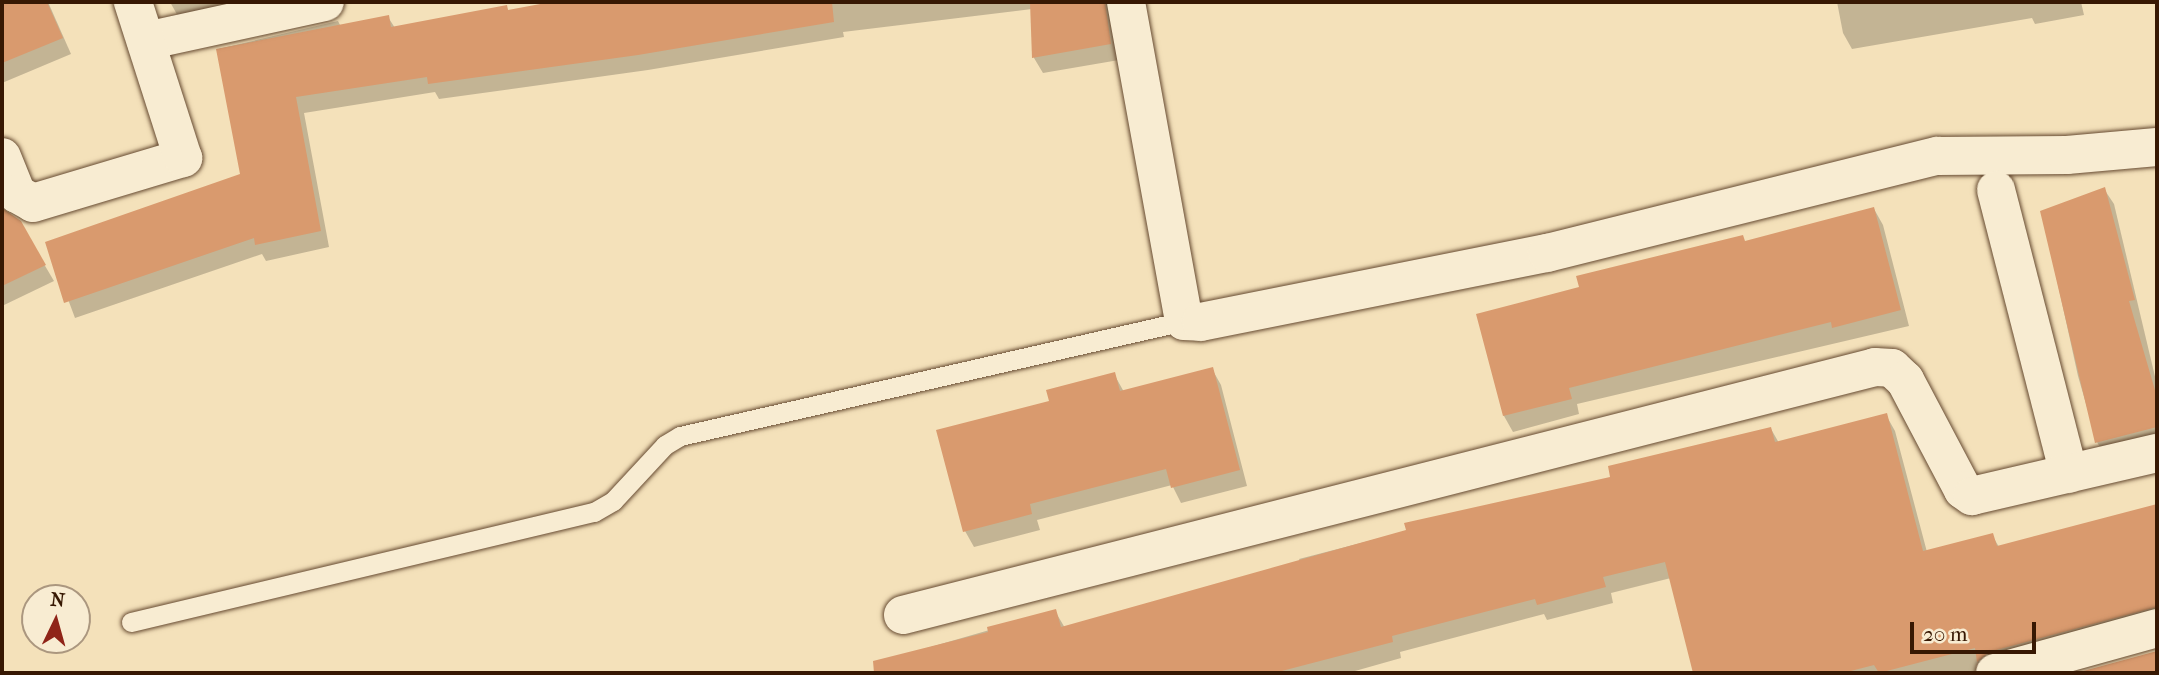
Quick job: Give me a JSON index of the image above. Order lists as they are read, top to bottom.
{
  "scale_bar": "20 m",
  "north": "top"
}
